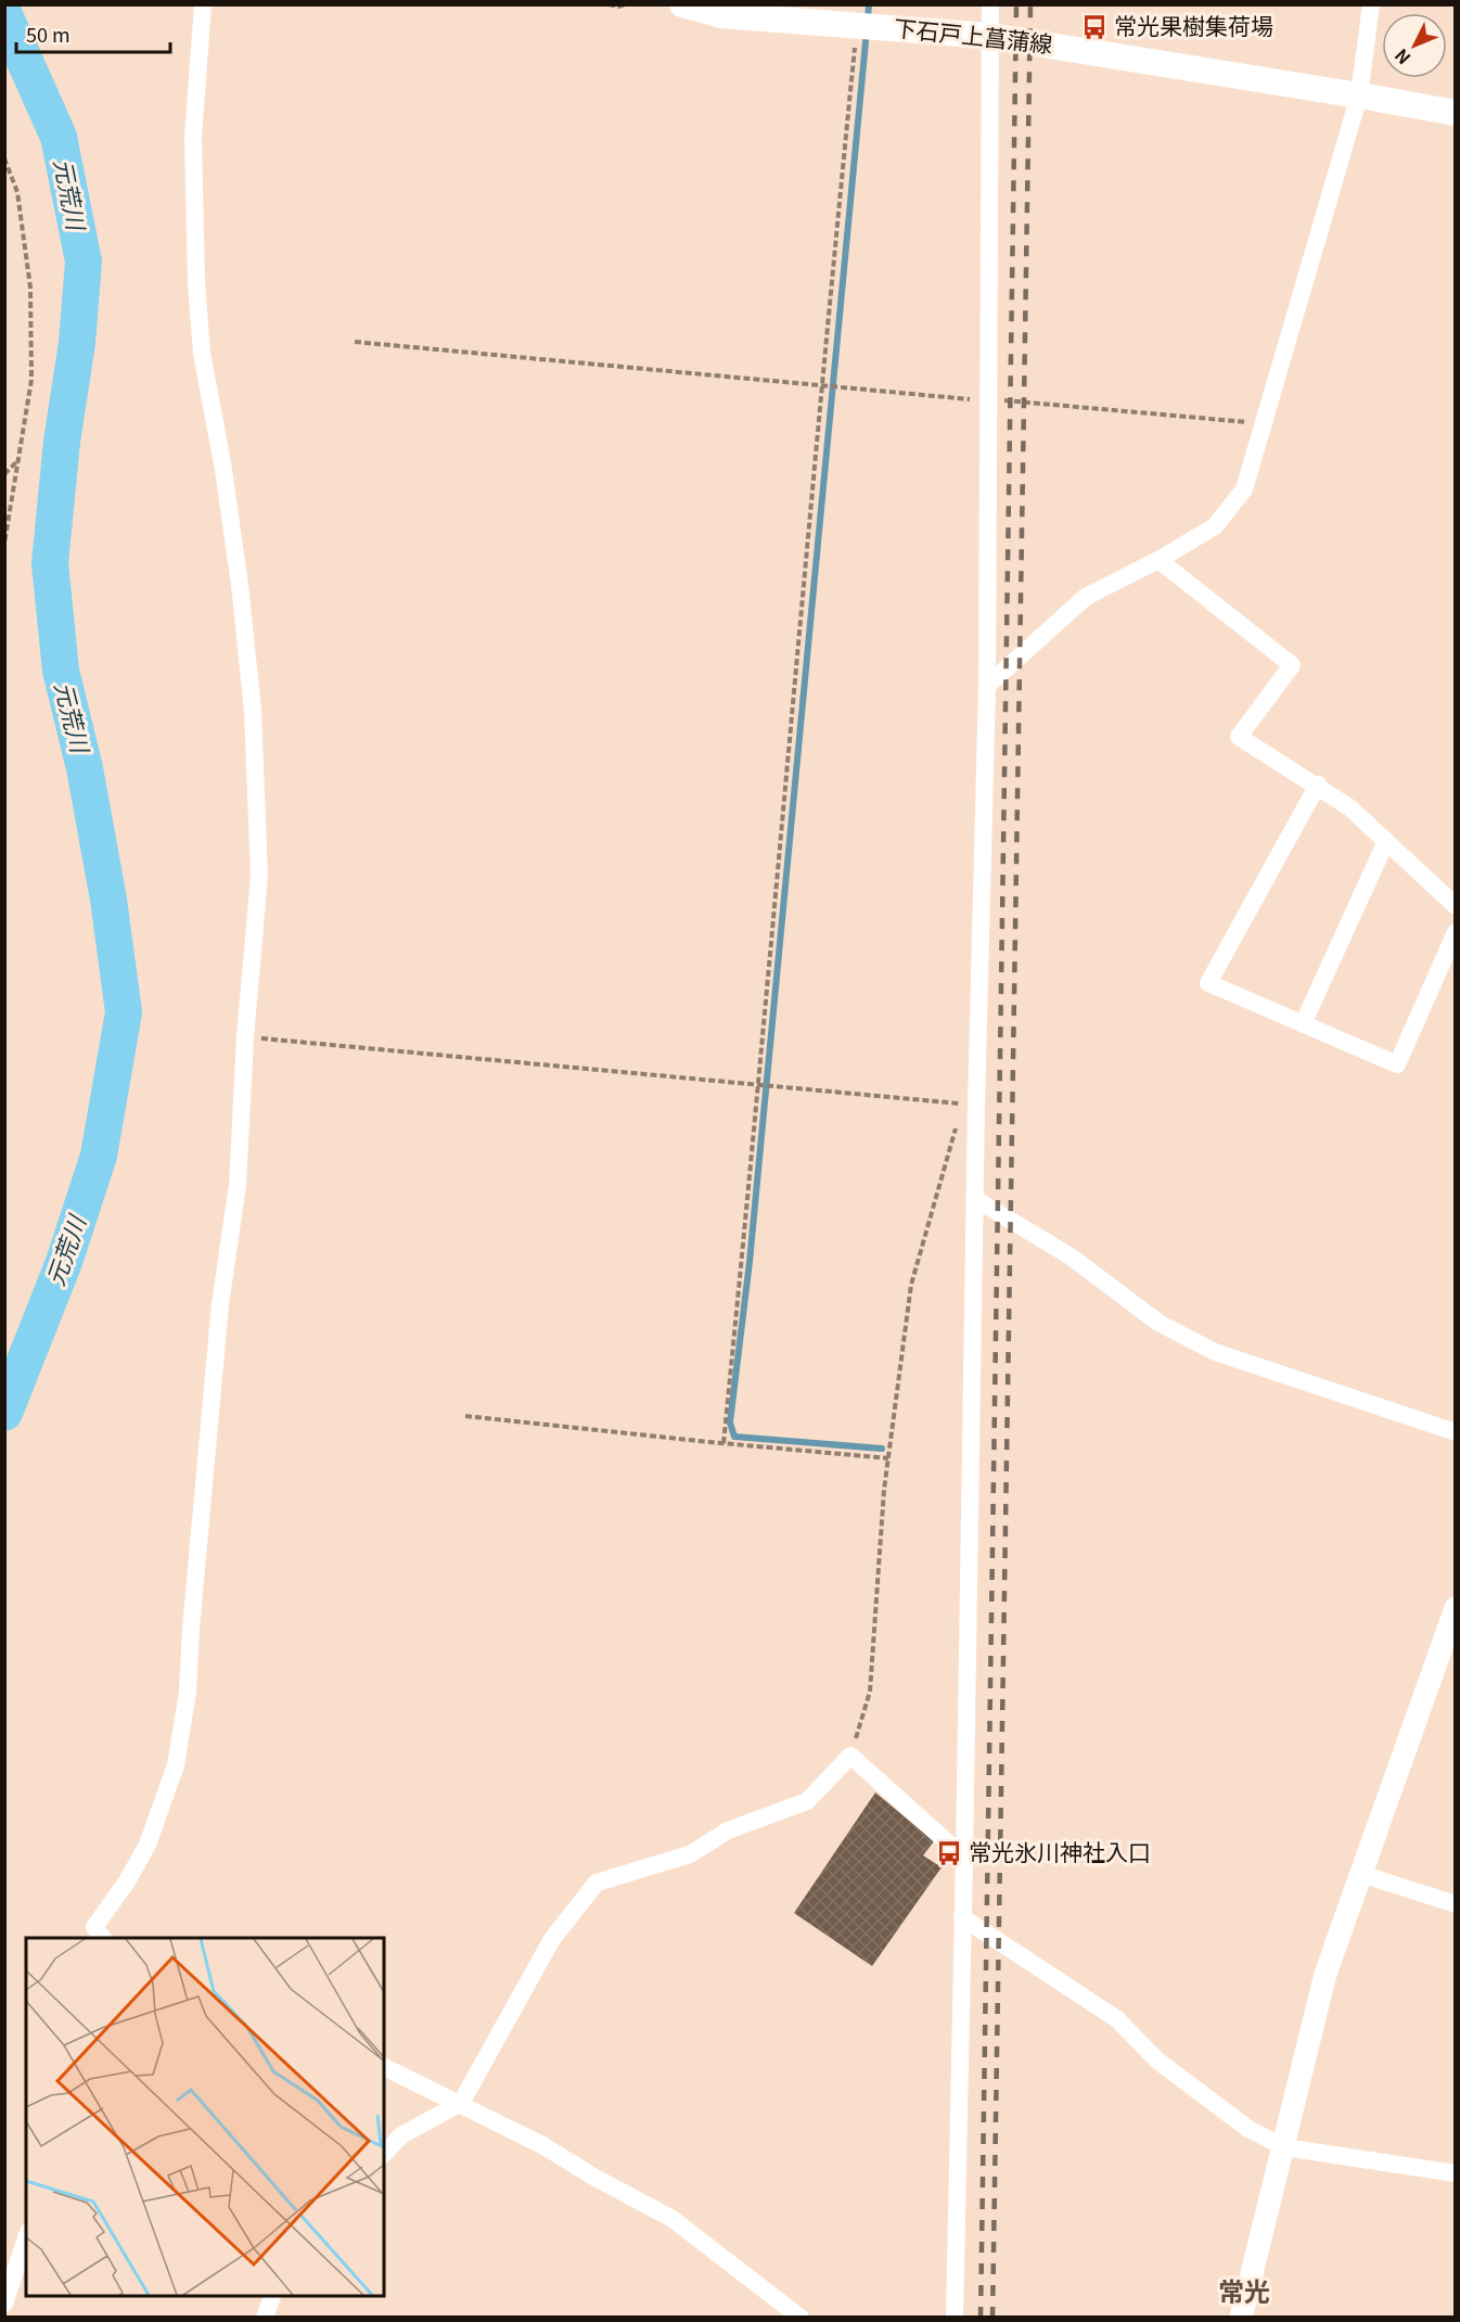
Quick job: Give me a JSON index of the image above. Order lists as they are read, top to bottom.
{
  "streets": {
    "main road": ["下石戸上菖蒲線"]
  },
  "districts": ["常光"],
  "water": ["元荒川"],
  "places": {
    "bus stop": ["常光果樹集荷場", "常光氷川神社入口"]
  },
  "scale_bar": "50 m",
  "north": "bottom left"
}
